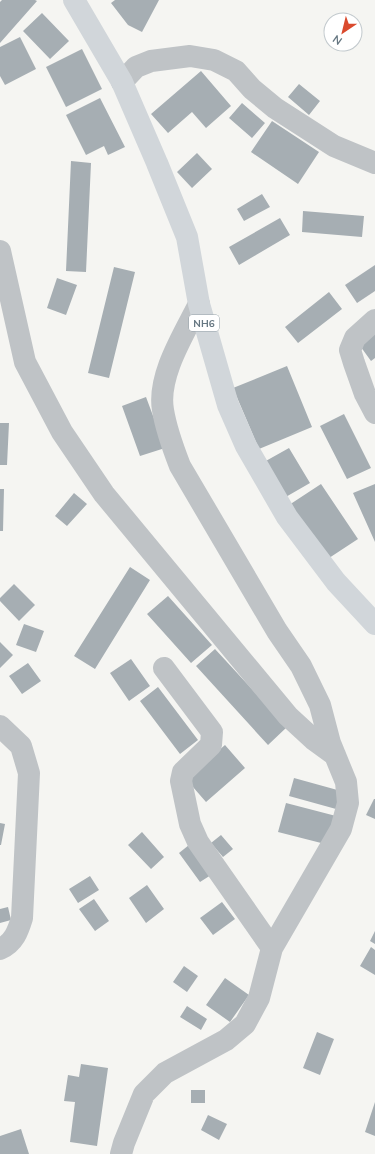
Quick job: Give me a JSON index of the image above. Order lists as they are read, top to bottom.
{
  "streets": {
    "highway": ["NH6"]
  },
  "north": "bottom left"
}
